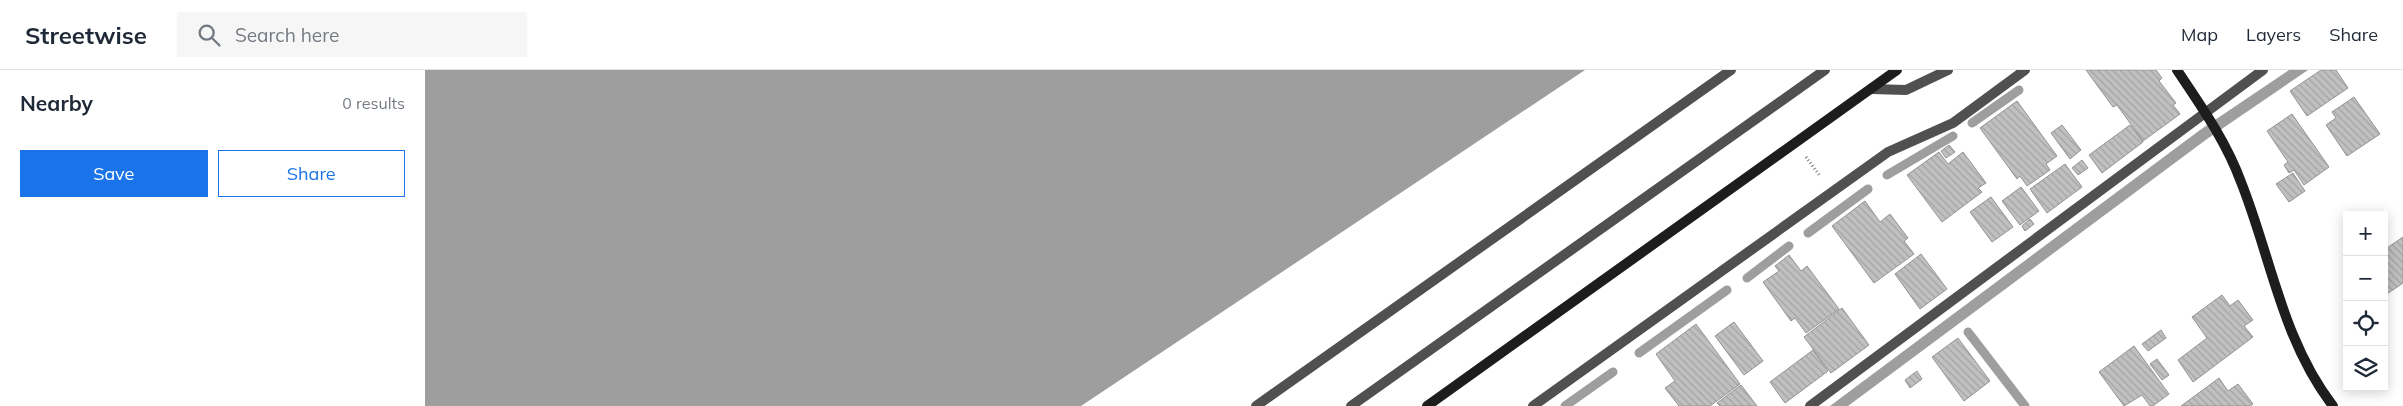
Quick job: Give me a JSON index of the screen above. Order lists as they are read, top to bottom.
{
  "page": {
    "header": "Streetwise",
    "search": "Search here",
    "nav": ["Map", "Layers", "Share"],
    "heading": ["Nearby", "0 results"],
    "buttons": ["Save", "Share"],
    "map_buttons": ["+", "−"]
  }
}
